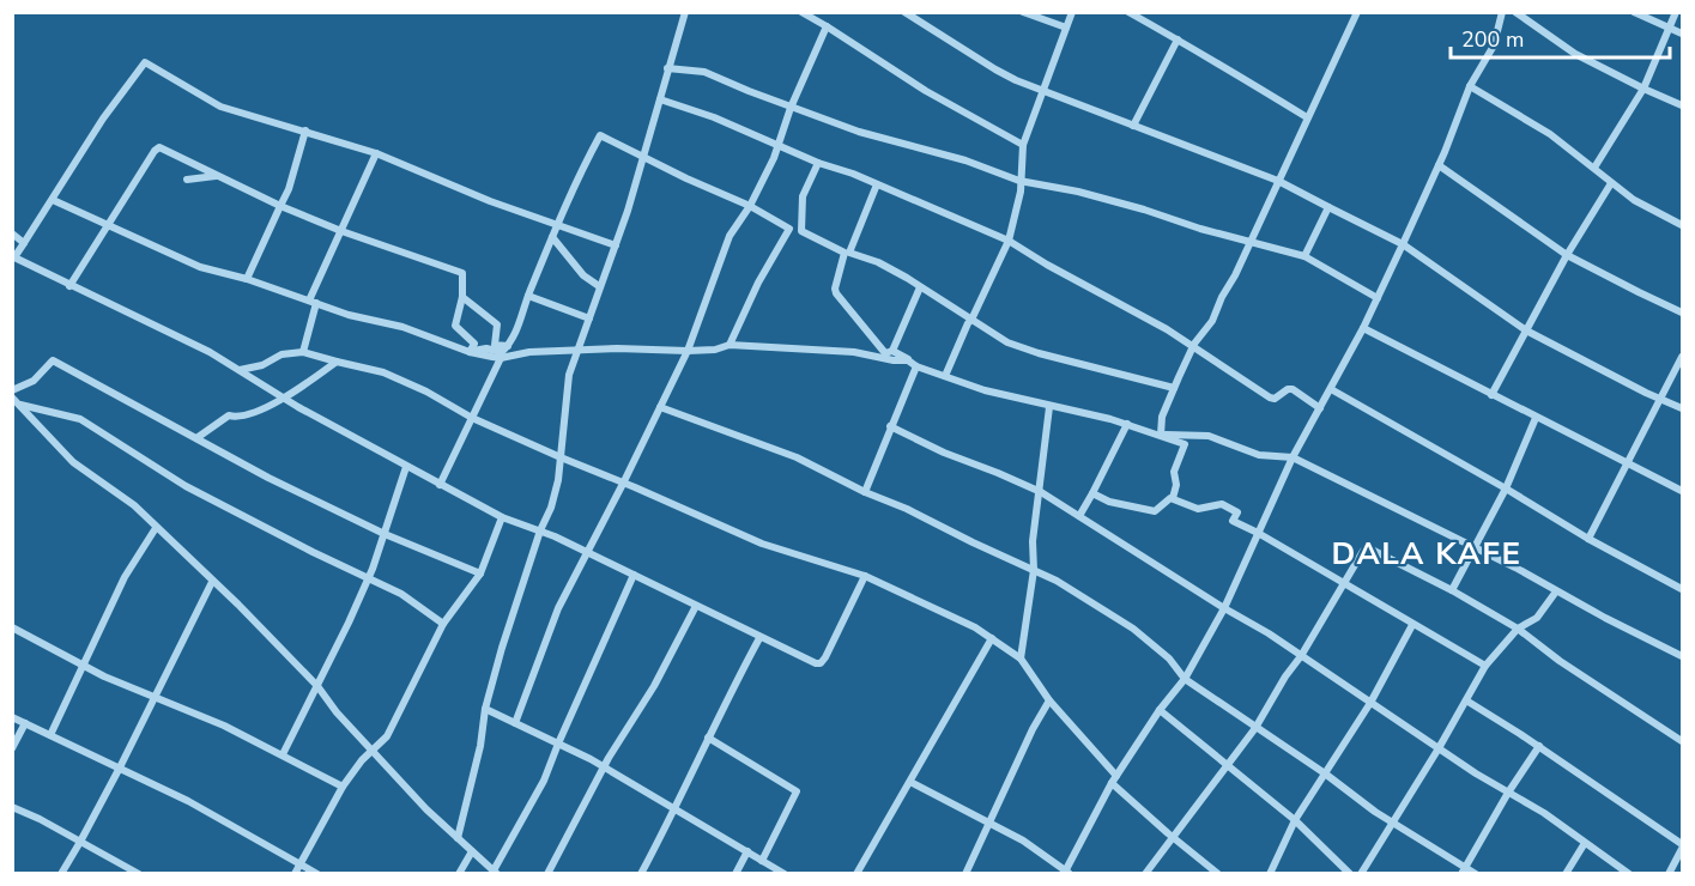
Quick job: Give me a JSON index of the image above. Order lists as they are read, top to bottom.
{
  "districts": ["DALA KAFE"],
  "scale_bar": "200 m"
}
